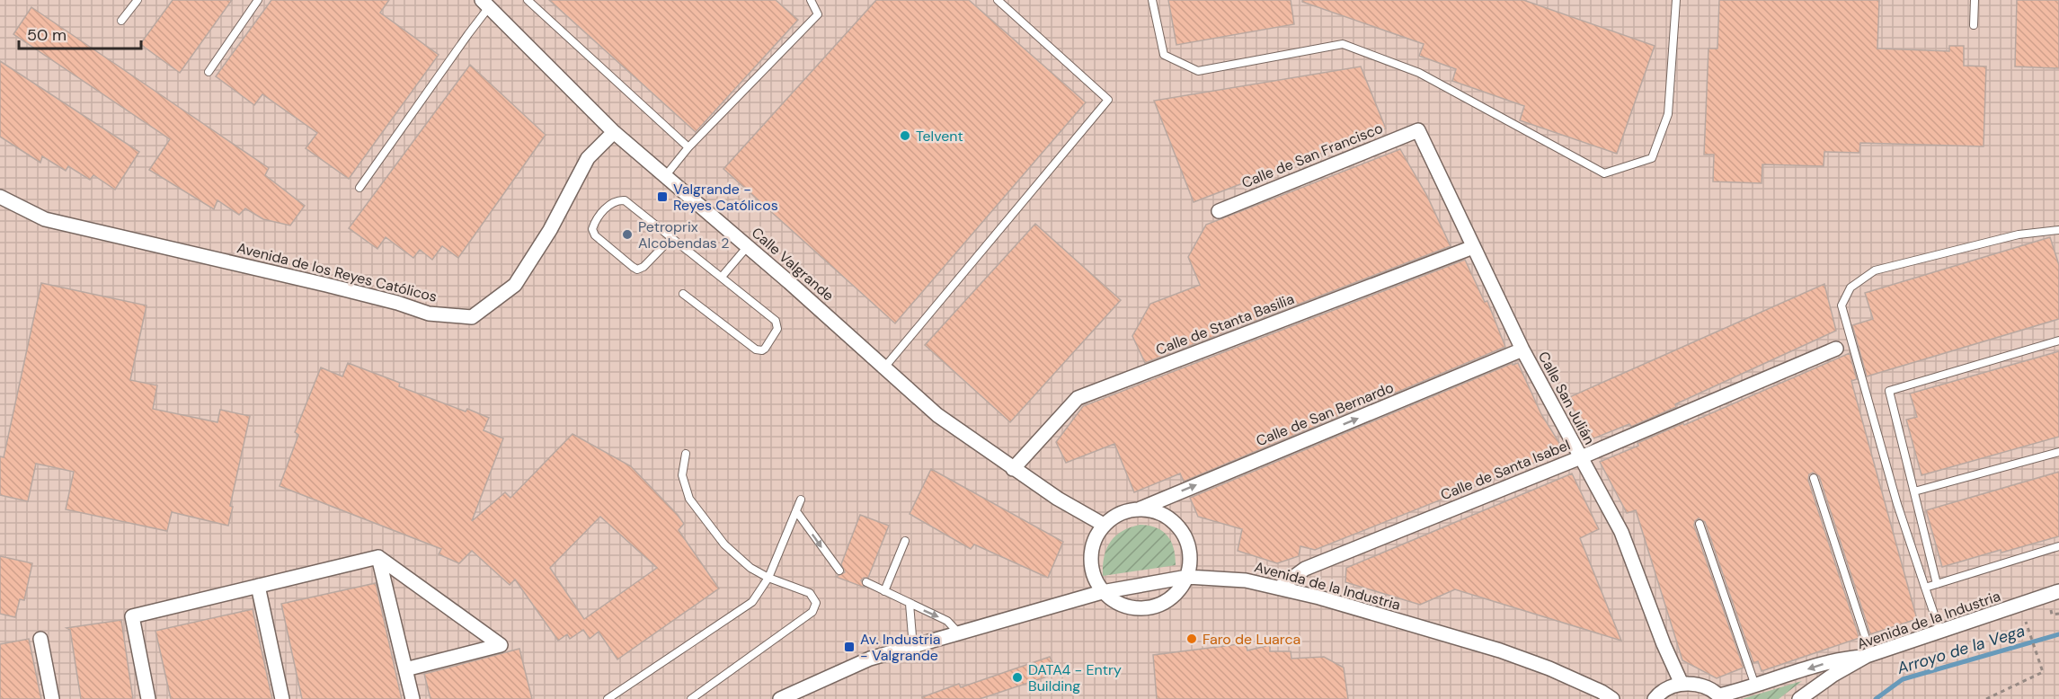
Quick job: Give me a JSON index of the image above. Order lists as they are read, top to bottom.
{
  "streets": {
    "street": [
      "Calle de San Francisco",
      "Calle Valgrande",
      "Avenida de los Reyes Católicos",
      "Calle de Stanta Basilia",
      "Calle San Julián",
      "Calle de San Bernardo",
      "Calle de Santa Isabel",
      "Avenida de la Industria"
    ]
  },
  "crossings": [
    ["Calle de San Francisco", "Calle San Julián"],
    ["Calle Valgrande", "Avenida de los Reyes Católicos"],
    ["Calle Valgrande", "Calle de Stanta Basilia"],
    ["Calle Valgrande", "Calle de San Bernardo"],
    ["Calle Valgrande", "Avenida de la Industria"],
    ["Calle de Stanta Basilia", "Calle San Julián"],
    ["Calle San Julián", "Calle de San Bernardo"],
    ["Calle San Julián", "Calle de Santa Isabel"],
    ["Calle de San Bernardo", "Avenida de la Industria"],
    ["Calle de Santa Isabel", "Avenida de la Industria"]
  ],
  "one_way": ["Calle de San Bernardo"],
  "water": ["Arroyo de la Vega"],
  "places": {
    "other": [
      "Telvent",
      "Petroprix Alcobendas 2",
      "Faro de Luarca",
      "DATA4 - Entry Building"
    ],
    "transit": ["Valgrande - Reyes Católicos", "Av. Industria - Valgrande"]
  },
  "scale_bar": "50 m"
}
